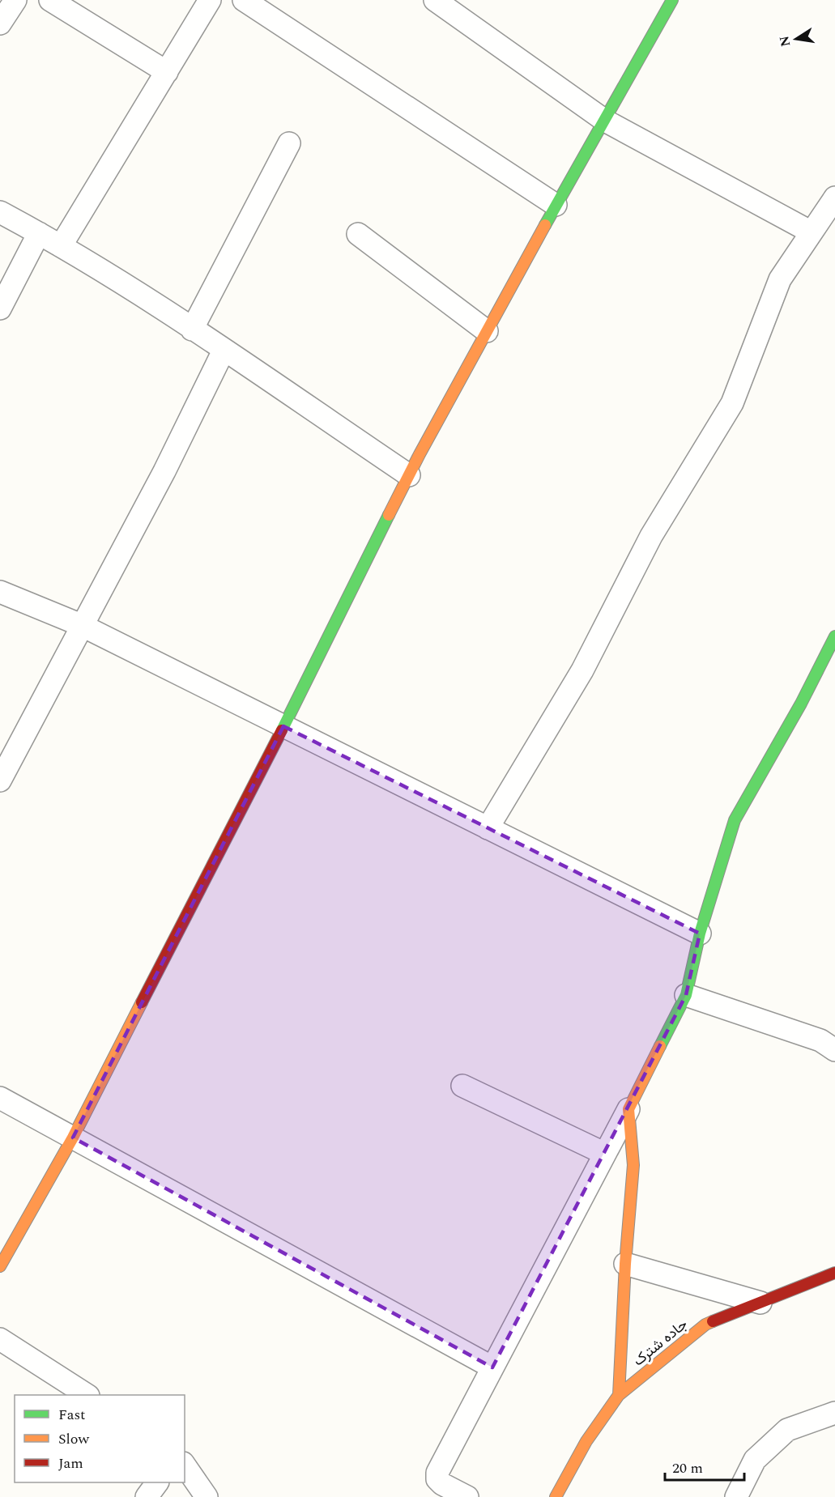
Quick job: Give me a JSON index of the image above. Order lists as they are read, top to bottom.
{
  "streets": {
    "street": ["جاده شترک"]
  },
  "legend": ["Fast", "Slow", "Jam"],
  "scale_bar": "20 m",
  "north": "left"
}
